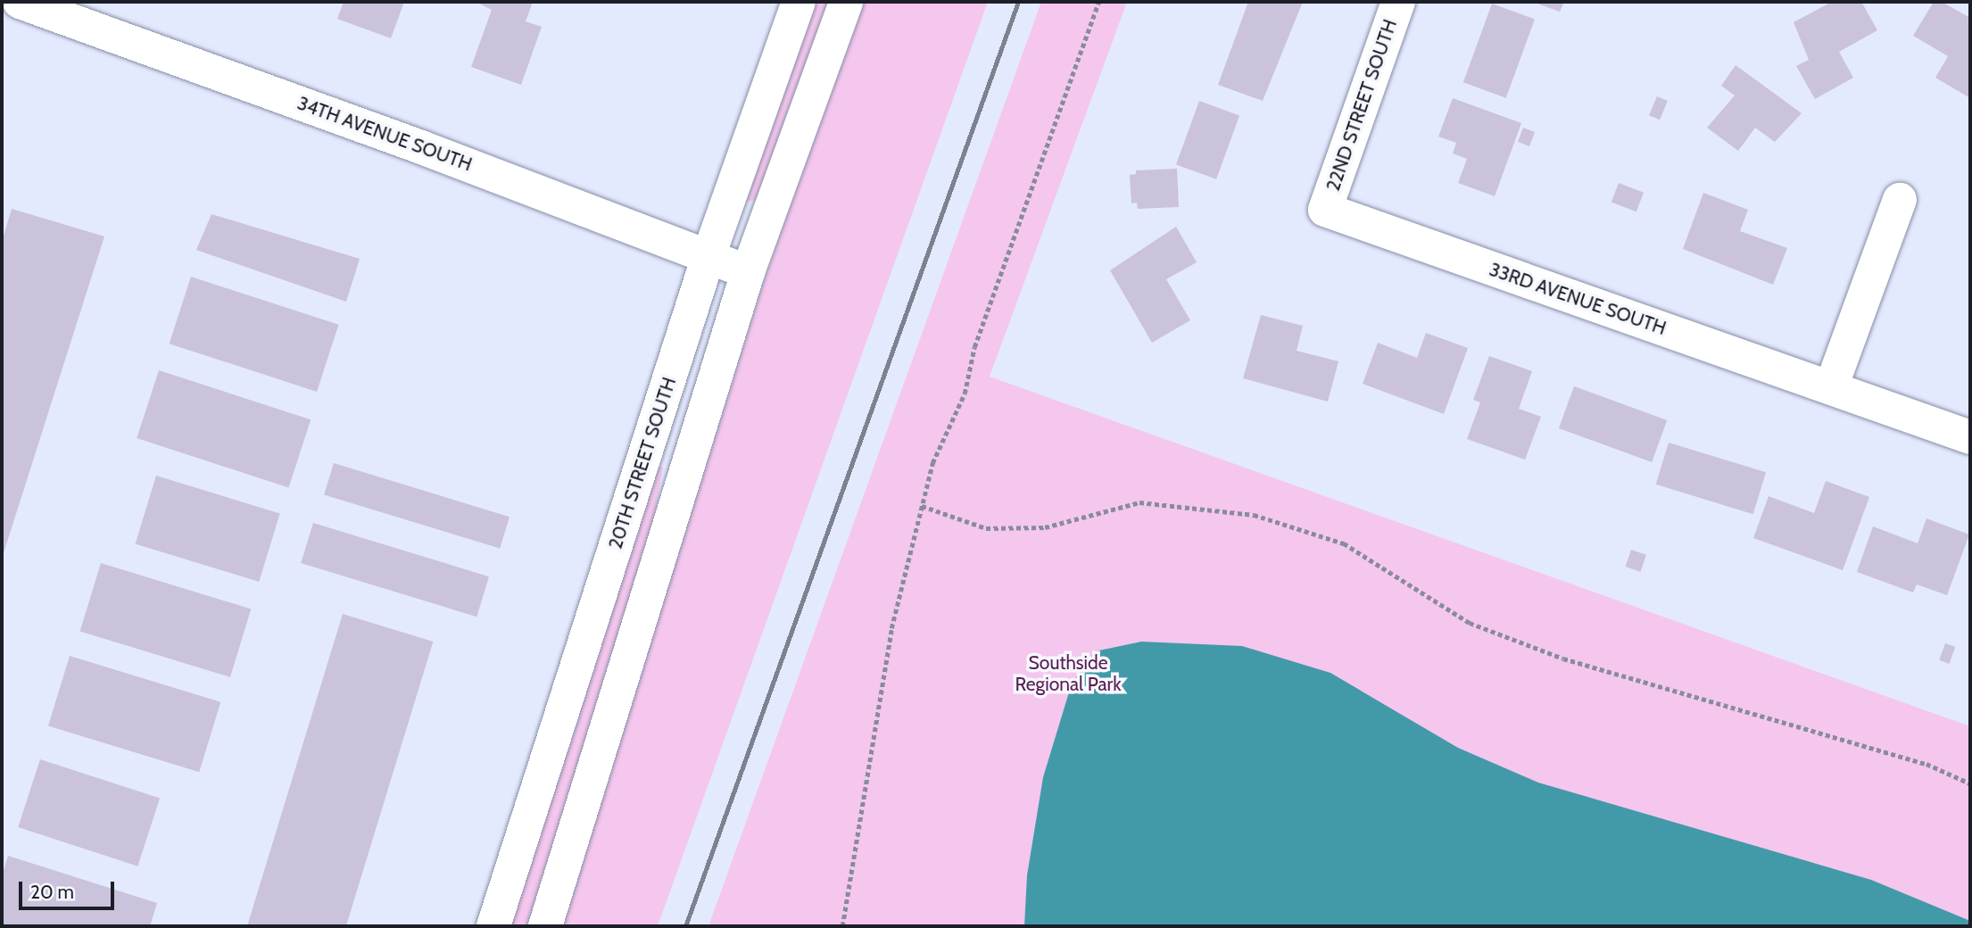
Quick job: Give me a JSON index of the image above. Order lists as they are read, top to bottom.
{
  "streets": {
    "street": [
      "22ND STREET SOUTH",
      "34TH AVENUE SOUTH",
      "33RD AVENUE SOUTH",
      "20TH STREET SOUTH"
    ]
  },
  "crossings": [
    ["22ND STREET SOUTH", "33RD AVENUE SOUTH"],
    ["34TH AVENUE SOUTH", "20TH STREET SOUTH"]
  ],
  "parks": ["Southside Regional Park"],
  "scale_bar": "20 m"
}
